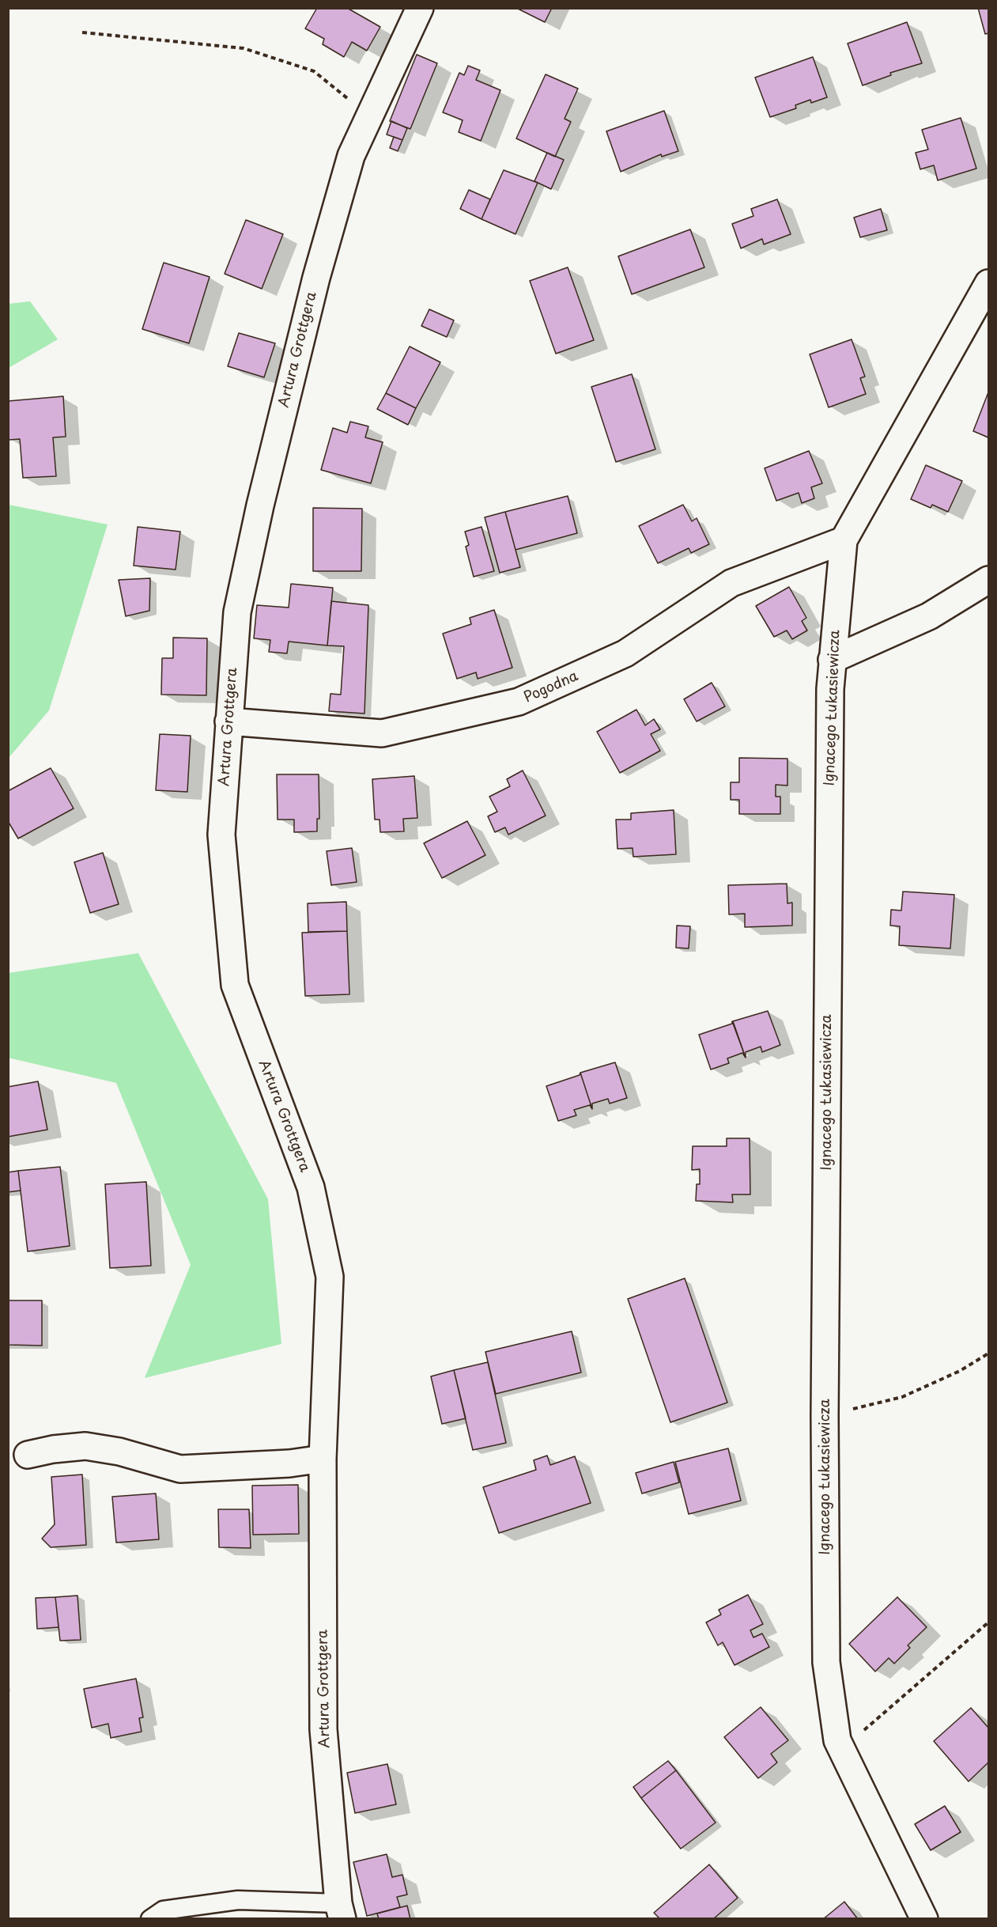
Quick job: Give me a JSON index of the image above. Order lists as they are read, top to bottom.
{
  "streets": {
    "street": ["Artura Grottgera", "Pogodna", "Ignacego Łukasiewicza"]
  },
  "crossings": [
    ["Artura Grottgera", "Pogodna"],
    ["Pogodna", "Ignacego Łukasiewicza"]
  ]
}
